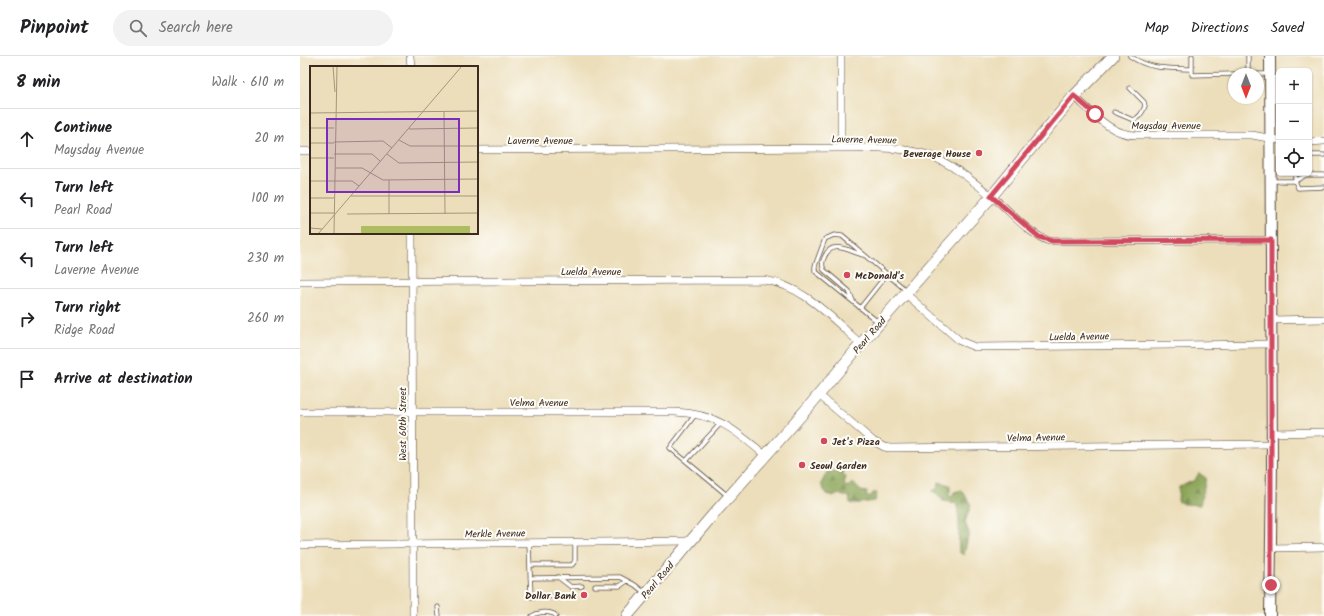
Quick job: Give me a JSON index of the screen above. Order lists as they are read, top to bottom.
{
  "streets": {
    "main road": ["Pearl Road"],
    "street": [
      "Maysday Avenue",
      "Laverne Avenue",
      "Luelda Avenue",
      "Velma Avenue",
      "West 60th Street",
      "Merkle Avenue"
    ]
  },
  "crossings": [
    ["Maysday Avenue", "Pearl Road"],
    ["Laverne Avenue", "Pearl Road"],
    ["Luelda Avenue", "Pearl Road"],
    ["Luelda Avenue", "West 60th Street"],
    ["Pearl Road", "Velma Avenue"],
    ["Pearl Road", "Merkle Avenue"],
    ["Velma Avenue", "West 60th Street"],
    ["West 60th Street", "Merkle Avenue"]
  ],
  "places": [
    "Beverage House",
    "McDonald's",
    "Jet's Pizza",
    "Seoul Garden",
    "Dollar Bank"
  ],
  "north": "bottom",
  "page": {
    "header": "Pinpoint",
    "search": "Search here",
    "nav": ["Map", "Directions", "Saved"],
    "heading": ["8 min", "Walk · 610 m"],
    "map_buttons": ["+", "−"],
    "list": [
      ["Continue", "Maysday Avenue", "20 m"],
      ["Turn left", "Pearl Road", "100 m"],
      ["Turn left", "Laverne Avenue", "230 m"],
      ["Turn right", "Ridge Road", "260 m"],
      "Arrive at destination"
    ]
  }
}
